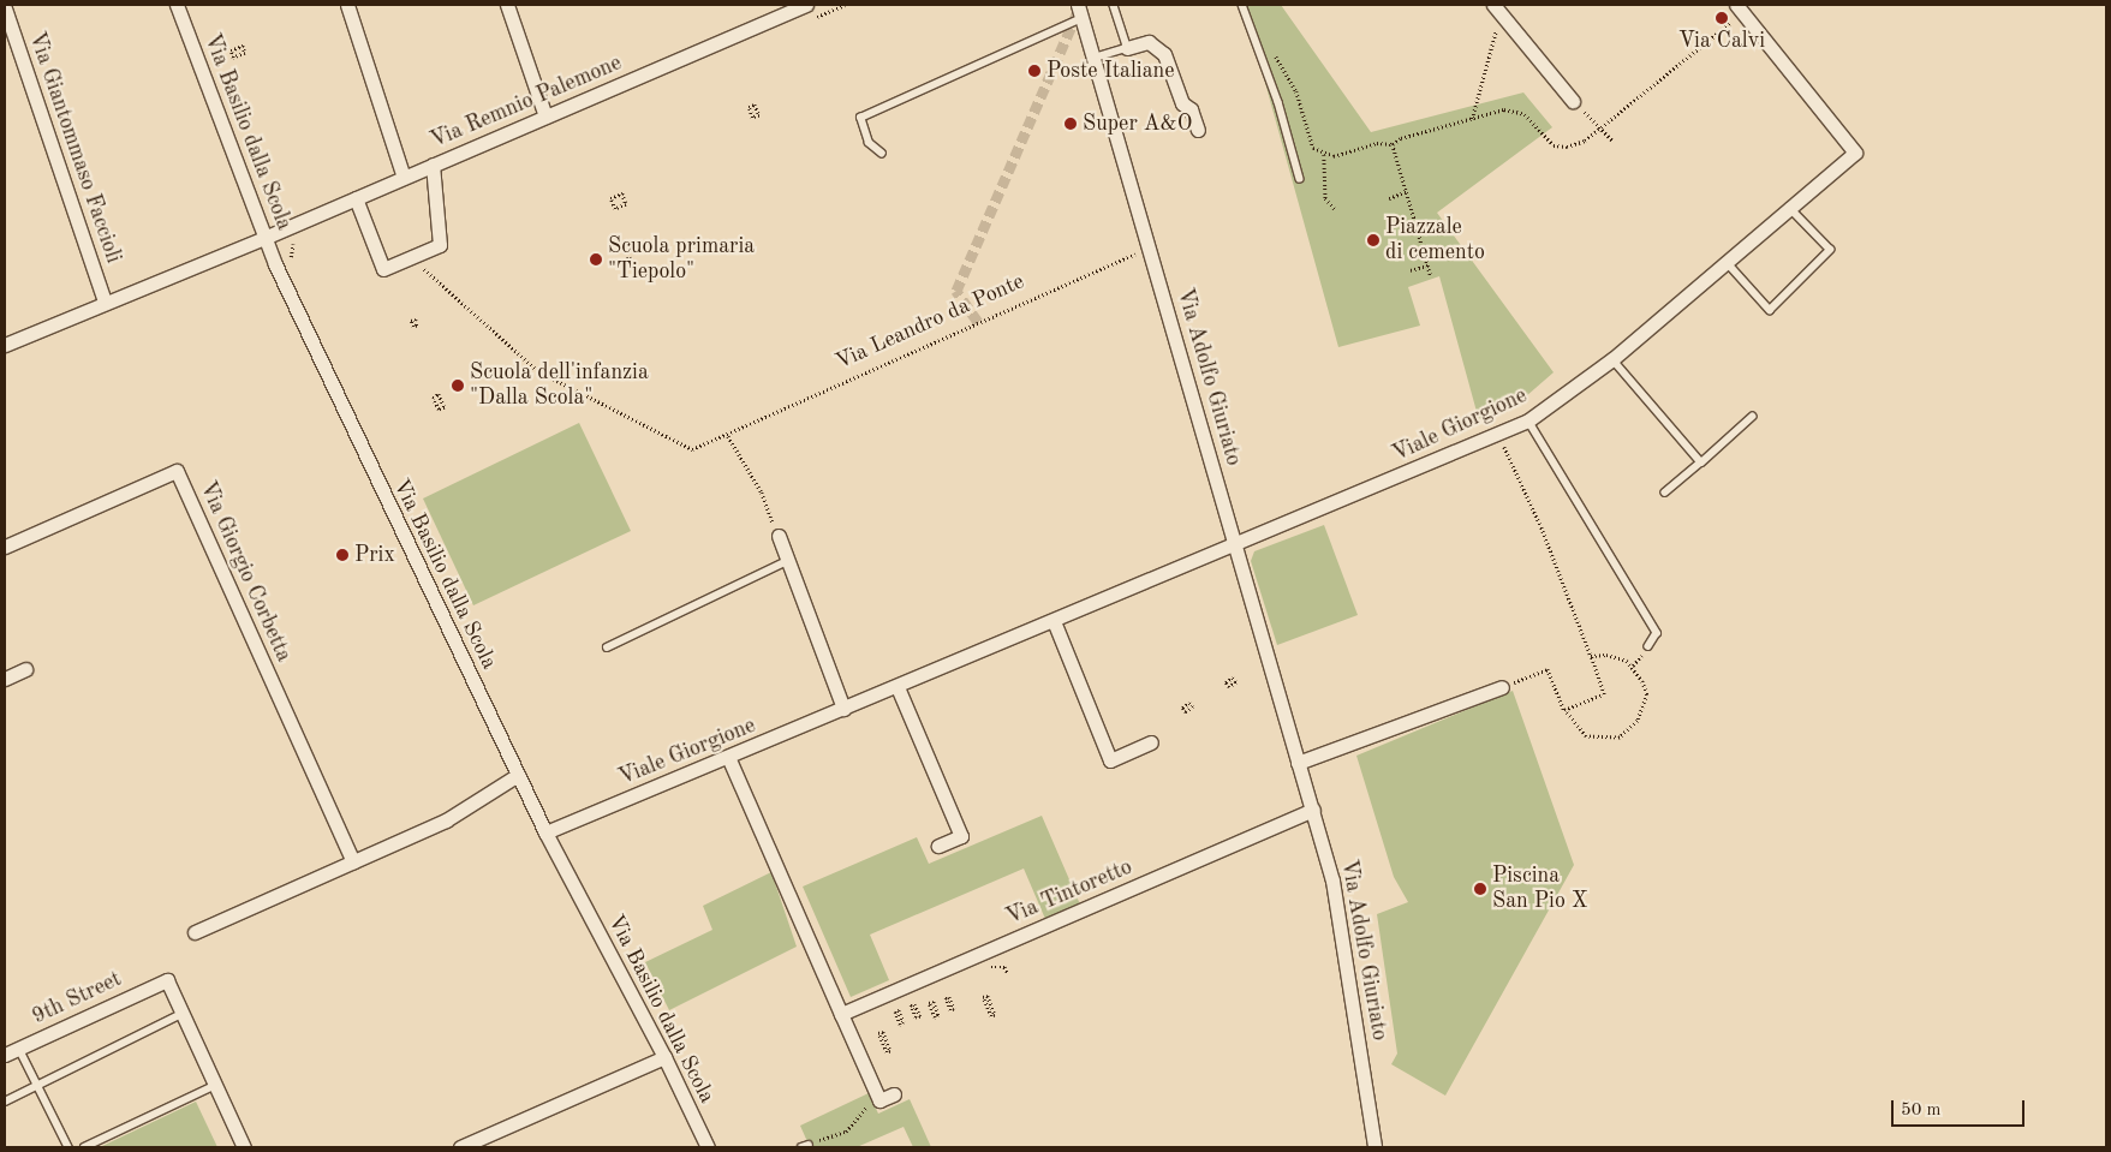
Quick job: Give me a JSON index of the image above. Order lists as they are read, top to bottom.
{
  "streets": {
    "street": [
      "Via Remnio Palemone",
      "Via Basilio dalla Scola",
      "Via Giantommaso Faccioli",
      "Via Adolfo Giuriato",
      "Viale Giorgione",
      "Via Giorgio Corbetta",
      "Via Tintoretto",
      "9th Street"
    ],
    "path": ["Via Leandro da Ponte"]
  },
  "crossings": [
    ["Via Remnio Palemone", "Via Basilio dalla Scola"],
    ["Via Remnio Palemone", "Via Giantommaso Faccioli"],
    ["Via Basilio dalla Scola", "Viale Giorgione"],
    ["Via Leandro da Ponte", "Via Adolfo Giuriato"],
    ["Via Adolfo Giuriato", "Viale Giorgione"],
    ["Via Adolfo Giuriato", "Via Tintoretto"]
  ],
  "places": [
    "Via Calvi",
    "Poste Italiane",
    "Super A&O",
    "Piazzale di cemento",
    "Scuola primaria \"Tiepolo\"",
    "Scuola dell'infanzia \"Dalla Scola\"",
    "Prix",
    "Piscina San Pio X"
  ],
  "scale_bar": "50 m"
}
